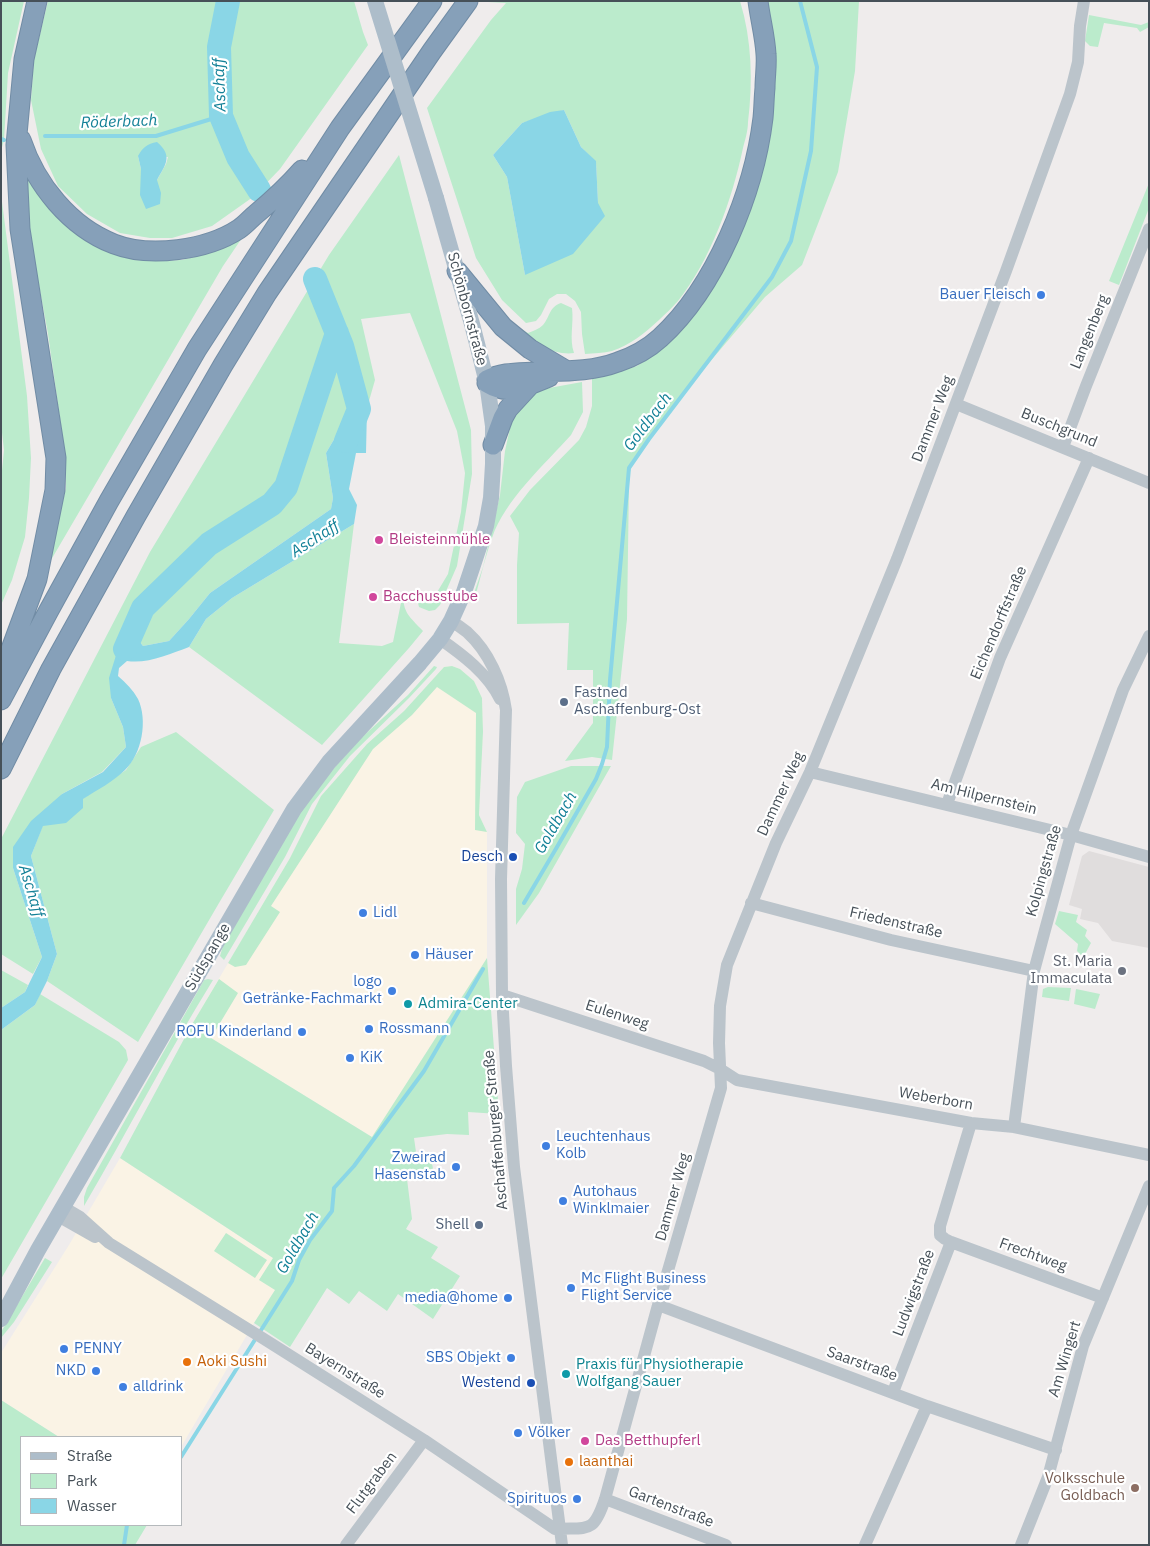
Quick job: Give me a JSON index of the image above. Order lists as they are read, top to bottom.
{
  "streets": {
    "main road": ["Schönbornstraße", "Südspange"],
    "street": [
      "Langenberg",
      "Dammer Weg",
      "Buschgrund",
      "Eichendorffstraße",
      "Am Hilpernstein",
      "Kolpingstraße",
      "Friedenstraße",
      "Eulenweg",
      "Weberborn",
      "Aschaffenburger Straße",
      "Frechtweg",
      "Ludwigstraße",
      "Am Wingert",
      "Saarstraße",
      "Bayernstraße",
      "Flutgraben",
      "Gartenstraße"
    ]
  },
  "crossings": [
    ["Schönbornstraße", "Südspange"],
    ["Schönbornstraße", "Aschaffenburger Straße"],
    ["Langenberg", "Buschgrund"],
    ["Dammer Weg", "Buschgrund"],
    ["Dammer Weg", "Am Hilpernstein"],
    ["Dammer Weg", "Friedenstraße"],
    ["Dammer Weg", "Eulenweg"],
    ["Dammer Weg", "Weberborn"],
    ["Dammer Weg", "Aschaffenburger Straße"],
    ["Dammer Weg", "Saarstraße"],
    ["Dammer Weg", "Bayernstraße"],
    ["Dammer Weg", "Gartenstraße"],
    ["Buschgrund", "Eichendorffstraße"],
    ["Eichendorffstraße", "Am Hilpernstein"],
    ["Am Hilpernstein", "Kolpingstraße"],
    ["Kolpingstraße", "Friedenstraße"],
    ["Kolpingstraße", "Weberborn"],
    ["Südspange", "Aschaffenburger Straße"],
    ["Südspange", "Bayernstraße"],
    ["Eulenweg", "Weberborn"],
    ["Eulenweg", "Aschaffenburger Straße"],
    ["Weberborn", "Ludwigstraße"],
    ["Aschaffenburger Straße", "Bayernstraße"],
    ["Frechtweg", "Ludwigstraße"],
    ["Frechtweg", "Am Wingert"],
    ["Ludwigstraße", "Saarstraße"],
    ["Am Wingert", "Saarstraße"],
    ["Bayernstraße", "Flutgraben"]
  ],
  "water": ["Aschaff", "Röderbach", "Goldbach"],
  "places": [
    "Bauer Fleisch",
    "Bleisteinmühle",
    "Bacchusstube",
    "Fastned Aschaffenburg-Ost",
    "Desch",
    "Lidl",
    "Häuser",
    "St. Maria Immaculata",
    "logo Getränke-Fachmarkt",
    "Admira-Center",
    "Rossmann",
    "ROFU Kinderland",
    "KiK",
    "Leuchtenhaus Kolb",
    "Zweirad Hasenstab",
    "Autohaus Winklmaier",
    "Shell",
    "Mc Flight Business Flight Service",
    "media@home",
    "PENNY",
    "SBS Objekt",
    "Aoki Sushi",
    "NKD",
    "Praxis für Physiotherapie Wolfgang Sauer",
    "Westend",
    "alldrink",
    "Völker",
    "Das Betthupferl",
    "laanthai",
    "Volksschule Goldbach",
    "Spirituos"
  ],
  "legend": ["Straße", "Park", "Wasser"]
}
